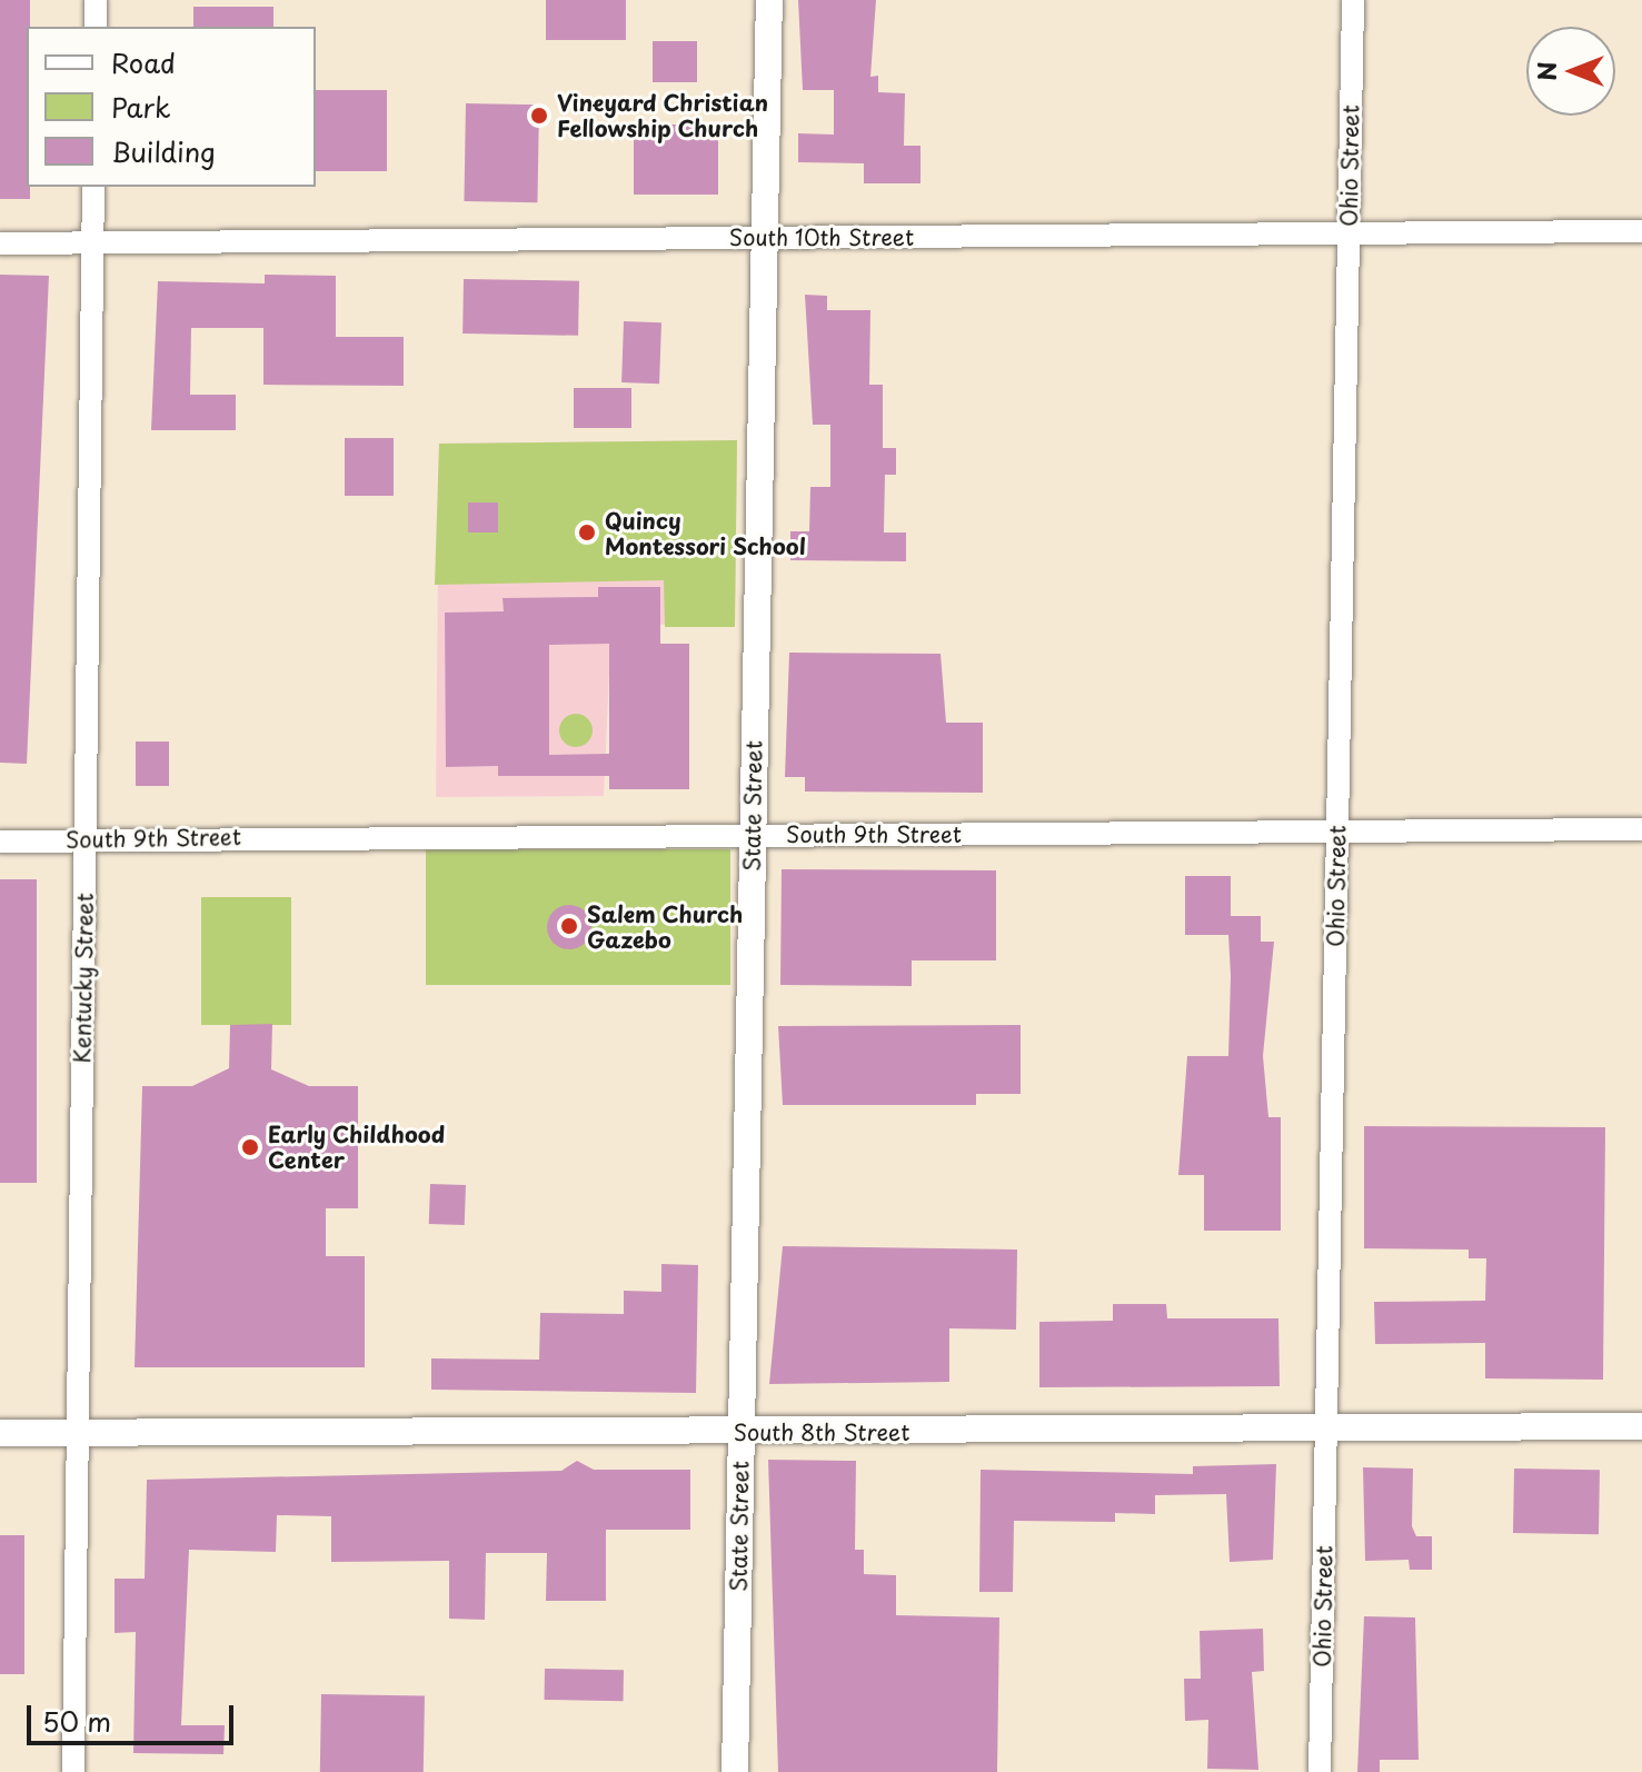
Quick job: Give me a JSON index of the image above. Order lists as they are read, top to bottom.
{
  "streets": {
    "street": [
      "Ohio Street",
      "South 10th Street",
      "State Street",
      "South 9th Street",
      "Kentucky Street",
      "South 8th Street"
    ]
  },
  "crossings": [
    ["Ohio Street", "South 10th Street"],
    ["Ohio Street", "South 9th Street"],
    ["Ohio Street", "South 8th Street"],
    ["South 10th Street", "State Street"],
    ["South 10th Street", "Kentucky Street"],
    ["State Street", "South 9th Street"],
    ["State Street", "South 8th Street"],
    ["South 9th Street", "Kentucky Street"],
    ["Kentucky Street", "South 8th Street"]
  ],
  "places": [
    "Vineyard Christian Fellowship Church",
    "Quincy Montessori School",
    "Salem Church Gazebo",
    "Early Childhood Center"
  ],
  "legend": ["Road", "Park", "Building"],
  "scale_bar": "50 m",
  "north": "left"
}
